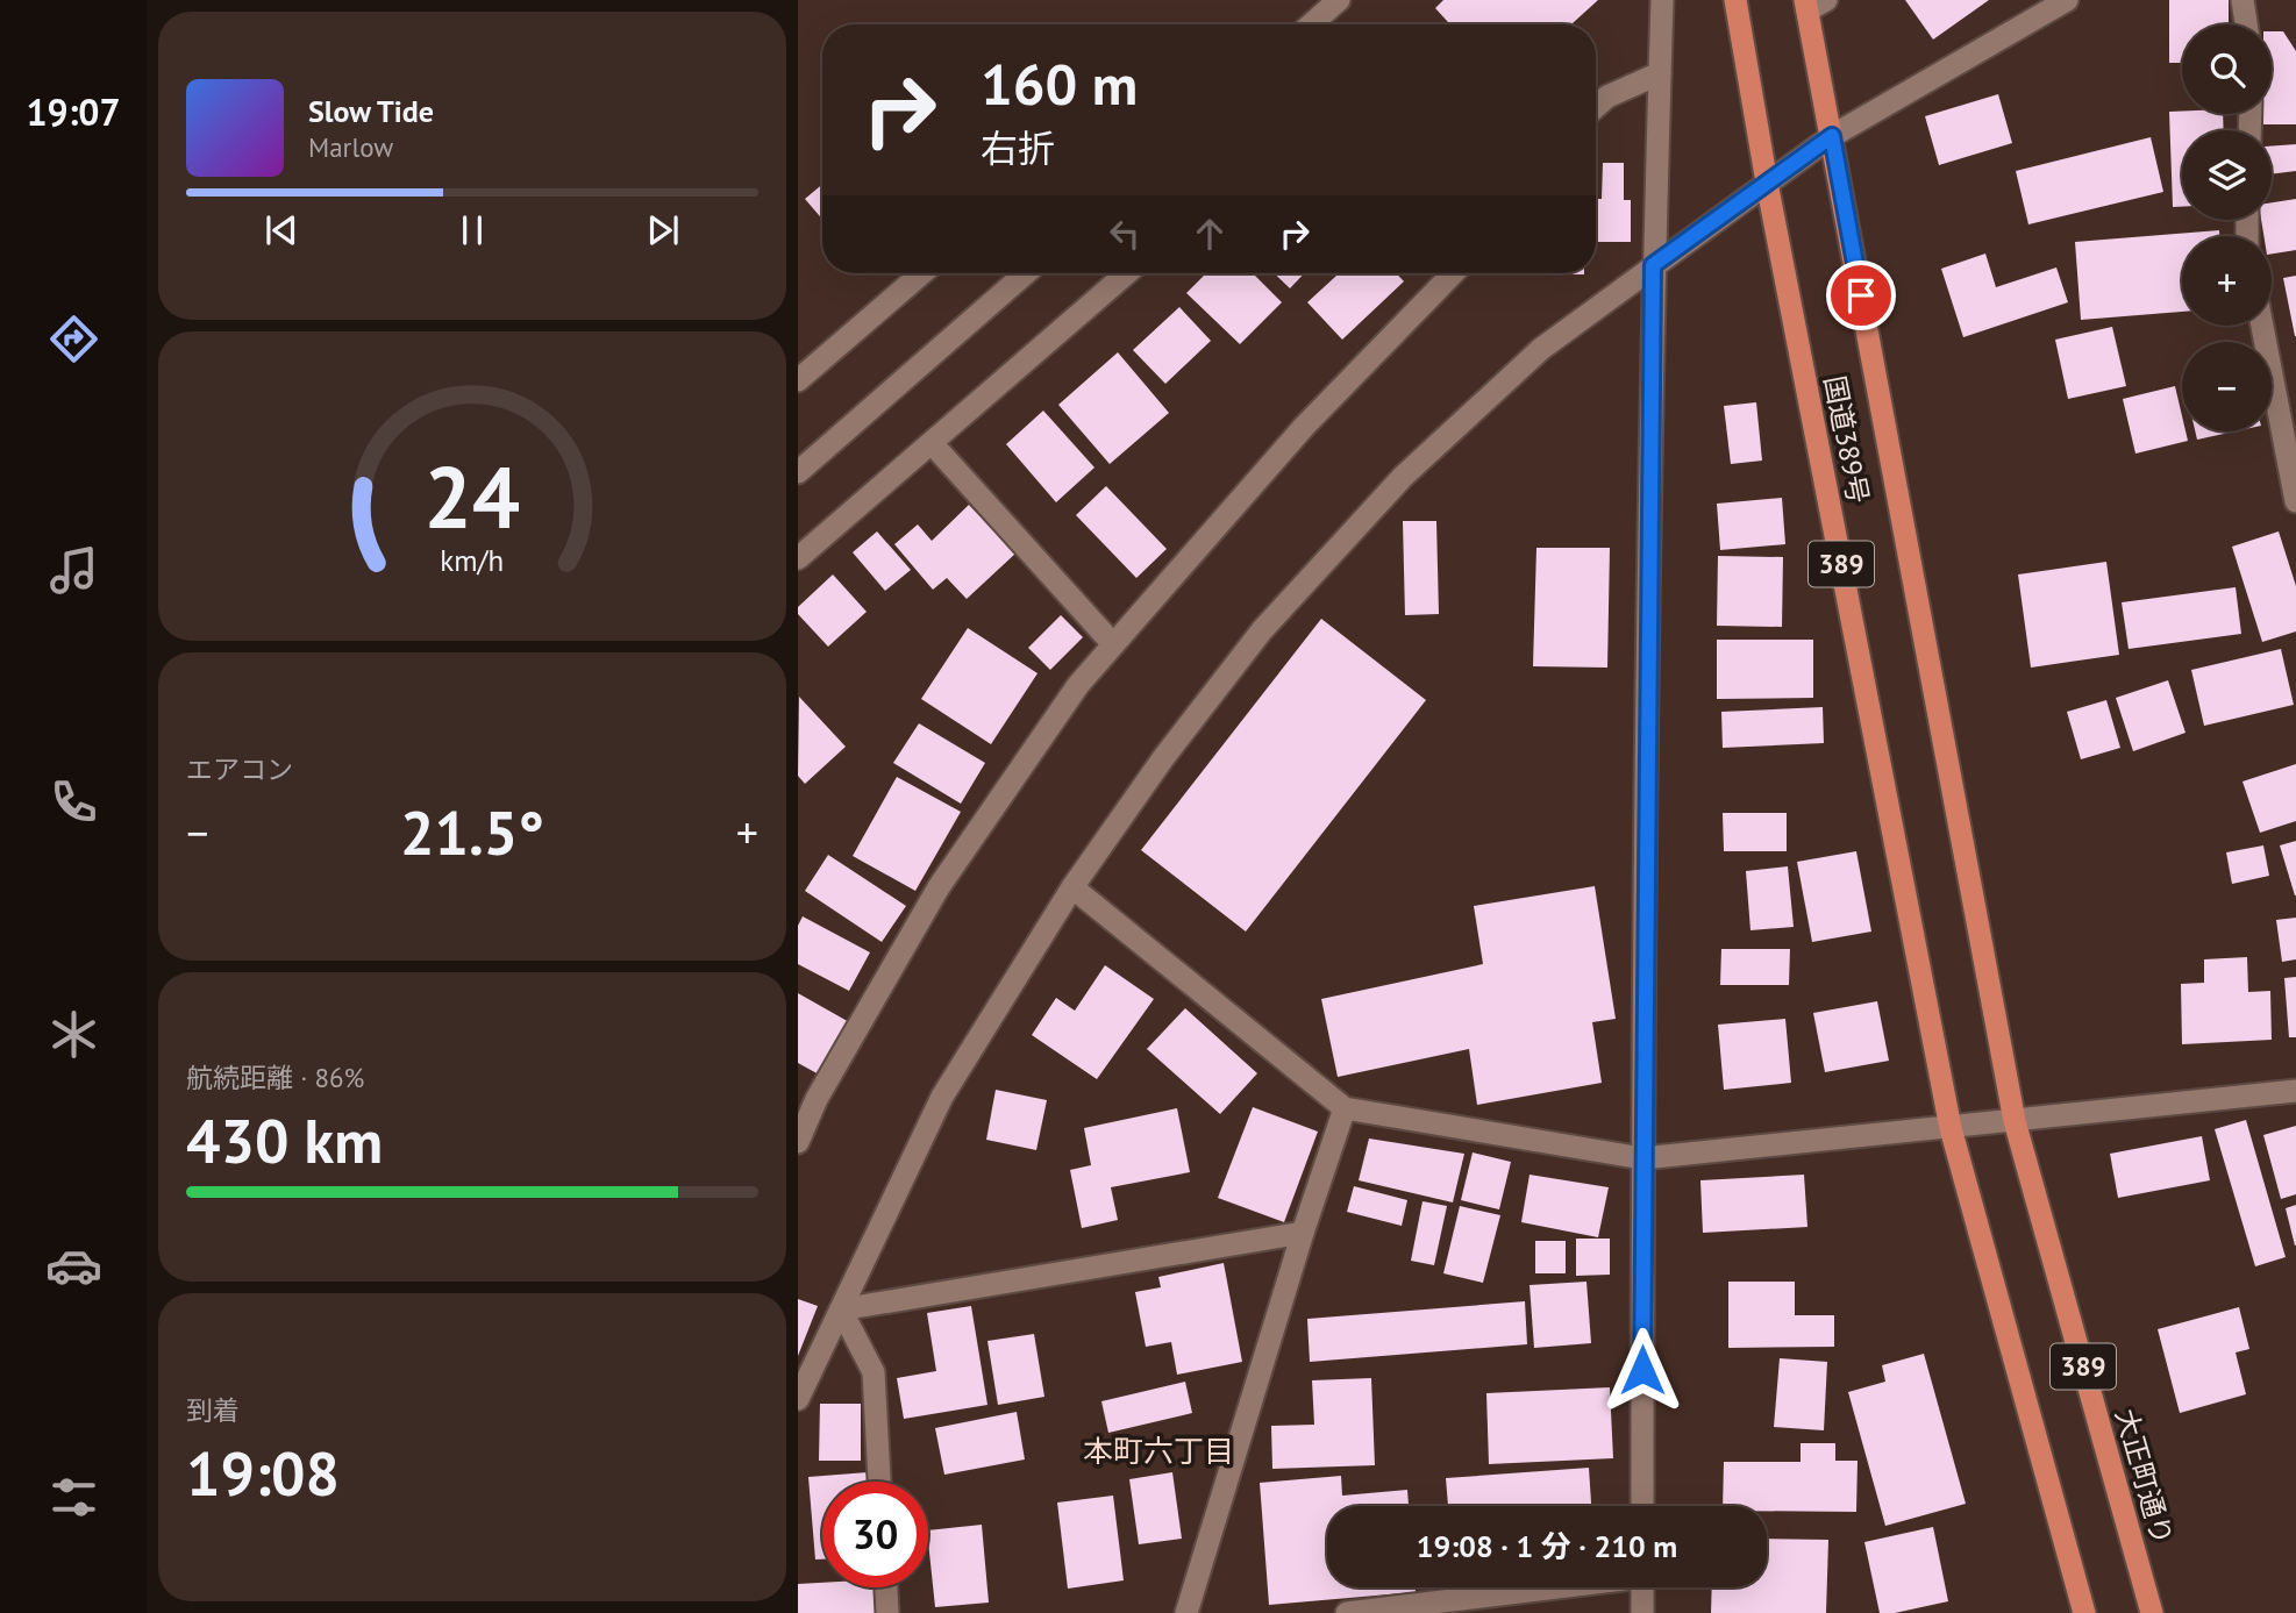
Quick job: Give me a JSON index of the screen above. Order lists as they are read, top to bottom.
{
  "streets": {
    "highway": ["国道389号", "389", "大正町通り"]
  },
  "crossings": [
    ["国道389号", "389"],
    ["国道389号", "大正町通り"]
  ],
  "districts": ["本町六丁目"],
  "page": {
    "tabs": "19:07",
    "map_buttons": ["+", "−"],
    "turn": ["160 m", "右折"],
    "song": ["Slow Tide", "Marlow"],
    "tile": [
      "エアコン",
      ["航続距離 · 86%", "430 km"],
      ["到着", "19:08"]
    ],
    "heat": ["−", "21.5°", "+"],
    "limit": "30",
    "trip": "19:08 · 1 分 · 210 m",
    "gauge": ["24", "km/h"]
  }
}
